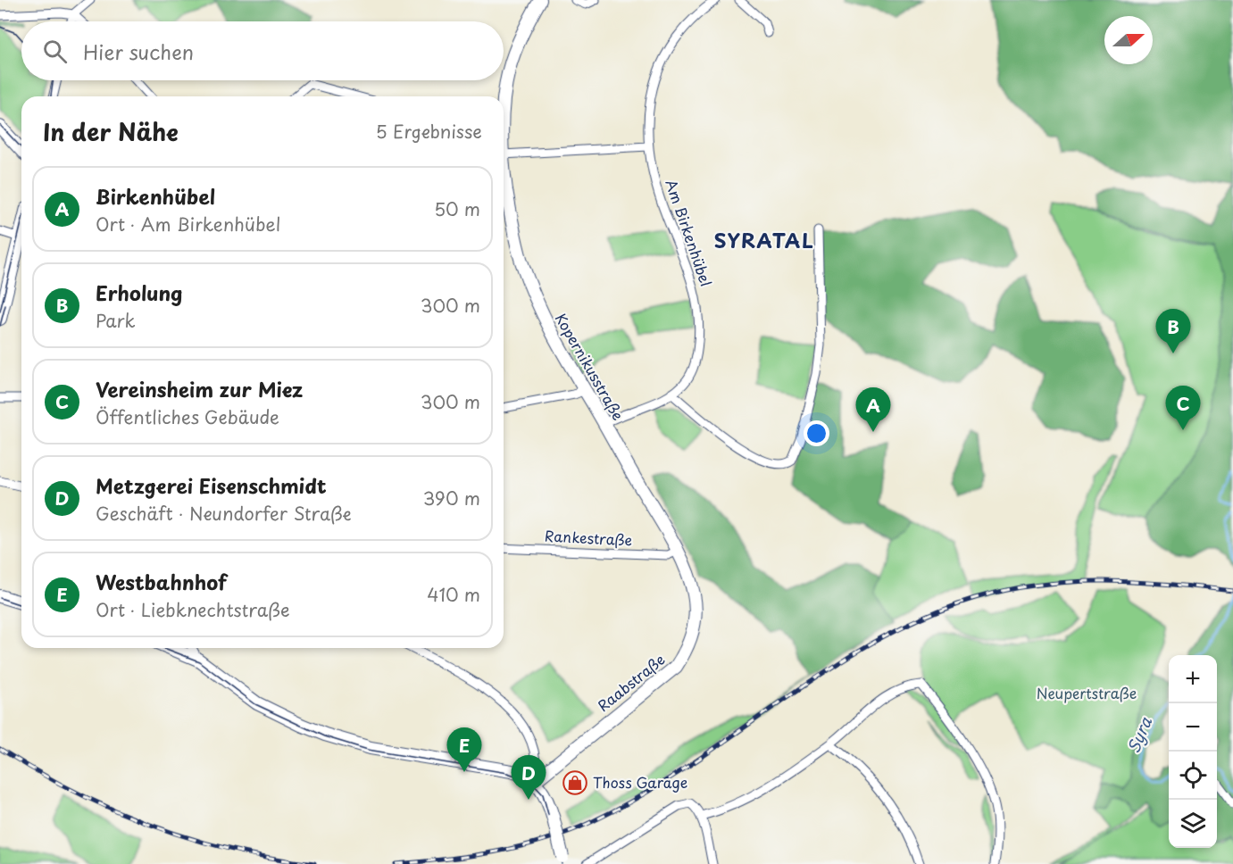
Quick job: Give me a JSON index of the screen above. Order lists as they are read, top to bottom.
{
  "streets": {
    "street": [
      "Am Birkenhübel",
      "Kopernikusstraße",
      "Rankestraße",
      "Raabstraße"
    ]
  },
  "crossings": [
    ["Am Birkenhübel", "Kopernikusstraße"],
    ["Kopernikusstraße", "Rankestraße"],
    ["Kopernikusstraße", "Raabstraße"],
    ["Rankestraße", "Raabstraße"]
  ],
  "districts": ["SYRATAL"],
  "water": ["Syra"],
  "parks": ["Neupertstraße"],
  "places": {
    "shop": ["Thoss Garage"]
  },
  "north": "right",
  "page": {
    "search": "Hier suchen",
    "heading": ["In der Nähe", "5 Ergebnisse"],
    "list": [
      {
        "mark": "A",
        "name": "Birkenhübel",
        "note": "Ort · Am Birkenhübel",
        "value": "50 m"
      },
      {
        "mark": "B",
        "name": "Erholung",
        "note": "Park",
        "value": "300 m"
      },
      {
        "mark": "C",
        "name": "Vereinsheim zur Miez",
        "note": "Öffentliches Gebäude",
        "value": "300 m"
      },
      {
        "mark": "D",
        "name": "Metzgerei Eisenschmidt",
        "note": "Geschäft · Neundorfer Straße",
        "value": "390 m"
      },
      {
        "mark": "E",
        "name": "Westbahnhof",
        "note": "Ort · Liebknechtstraße",
        "value": "410 m"
      }
    ],
    "pins": [
      "B",
      "C",
      "A",
      "E",
      "D"
    ],
    "map_buttons": ["+", "−"]
  }
}
